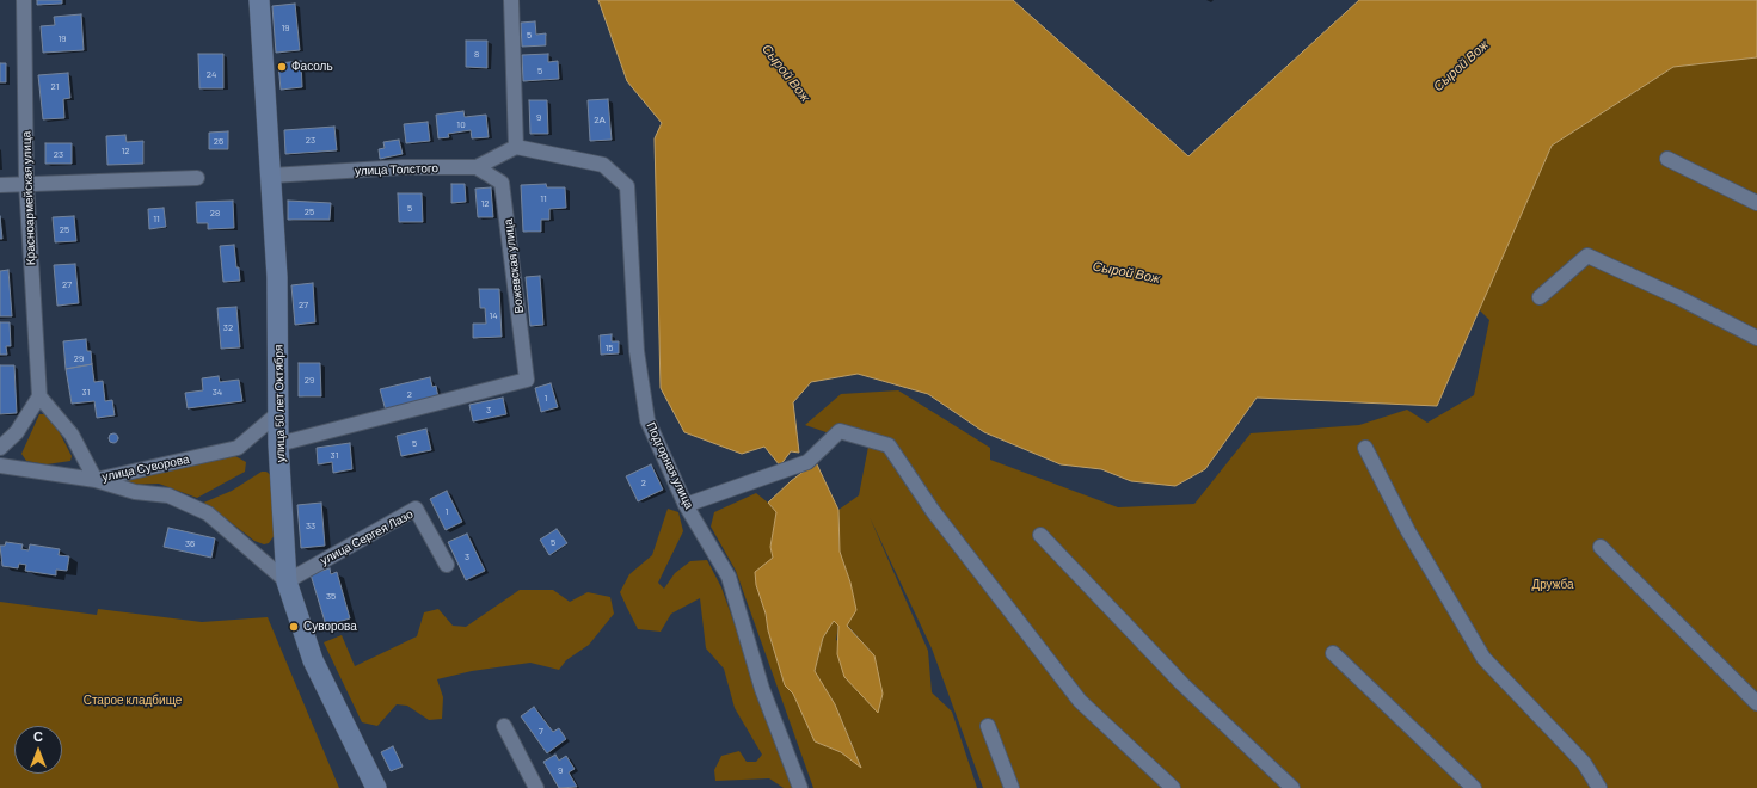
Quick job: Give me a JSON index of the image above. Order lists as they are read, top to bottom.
{
  "streets": {
    "main road": ["улица 50 лет Октября"],
    "street": [
      "улица Толстого",
      "Красноармейская улица",
      "Вожевская улица",
      "Подгорная улица",
      "улица Суворова",
      "улица Сергея Лазо"
    ]
  },
  "crossings": [
    ["улица Толстого", "Вожевская улица"],
    ["улица Толстого", "улица 50 лет Октября"],
    ["улица Толстого", "Подгорная улица"],
    ["Вожевская улица", "улица 50 лет Октября"],
    ["улица 50 лет Октября", "улица Суворова"],
    ["улица 50 лет Октября", "улица Сергея Лазо"]
  ],
  "water": ["Сырой Вож"],
  "parks": ["Дружба", "Старое кладбище"],
  "places": ["Фасоль", "Суворова"],
  "house_numbers": [
    "19",
    "5",
    "19",
    "8",
    "5",
    "24",
    "21",
    "9",
    "2А",
    "10",
    "23",
    "26",
    "12",
    "23",
    "11",
    "12",
    "5",
    "25",
    "28",
    "11",
    "25",
    "27",
    "27",
    "14",
    "32",
    "15",
    "29",
    "29",
    "31",
    "34",
    "2",
    "1",
    "3",
    "5",
    "31",
    "2",
    "1",
    "33",
    "5",
    "36",
    "3",
    "35",
    "7",
    "9"
  ],
  "north": "top"
}
